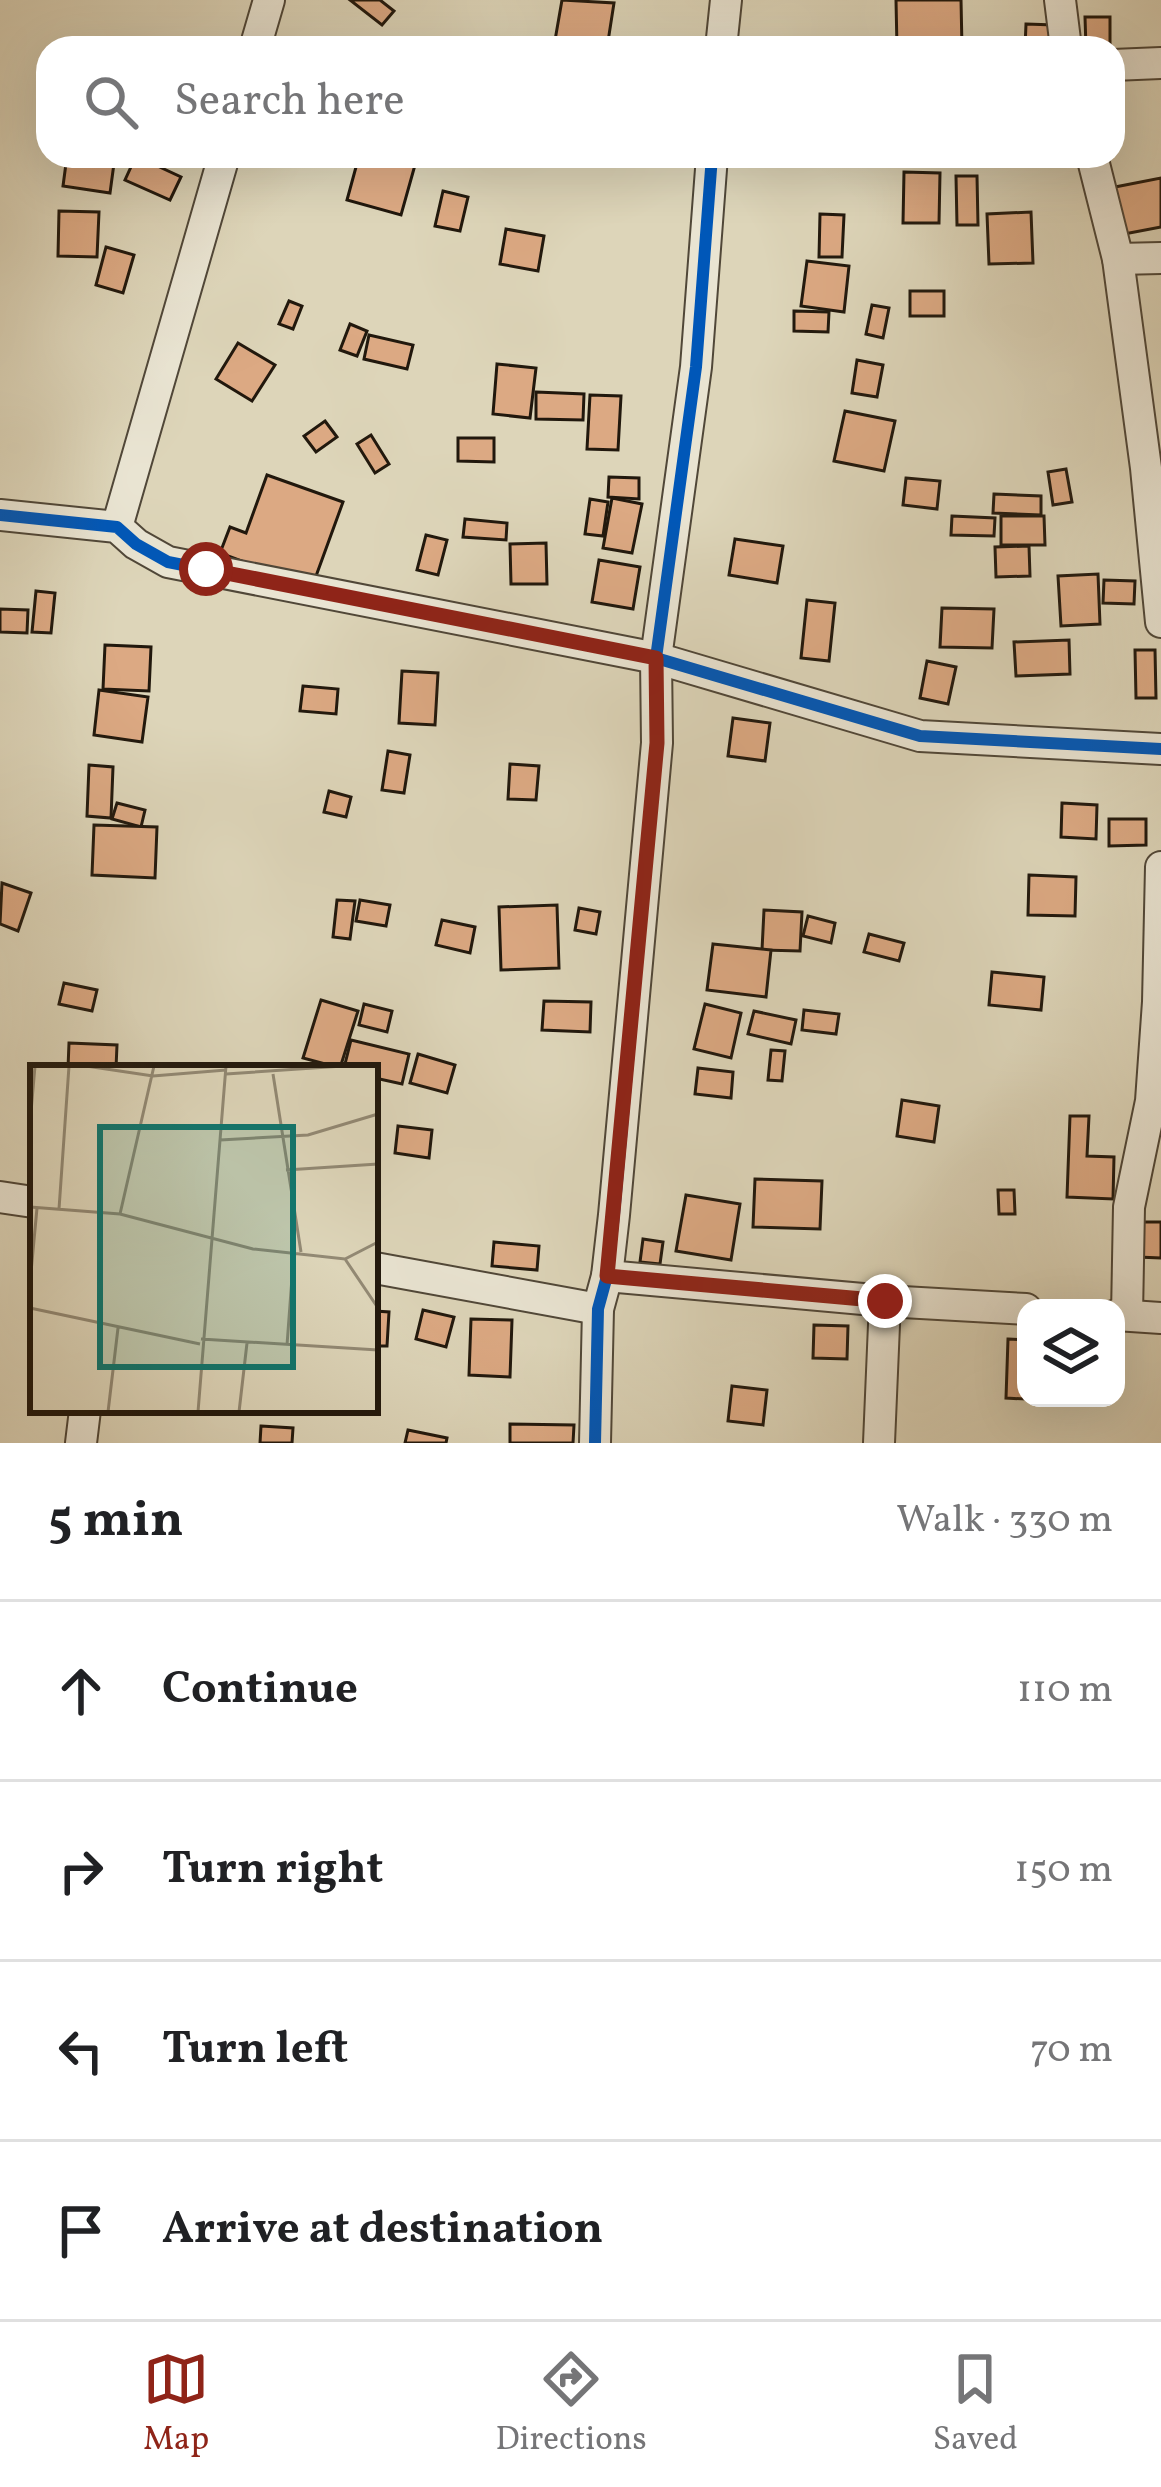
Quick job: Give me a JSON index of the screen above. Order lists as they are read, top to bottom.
{
  "page": {
    "search": "Search here",
    "heading": ["5 min", "Walk · 330 m"],
    "list": [
      ["Continue", "110 m"],
      ["Turn right", "150 m"],
      ["Turn left", "70 m"],
      "Arrive at destination"
    ],
    "nav": ["Map", "Directions", "Saved"]
  }
}
